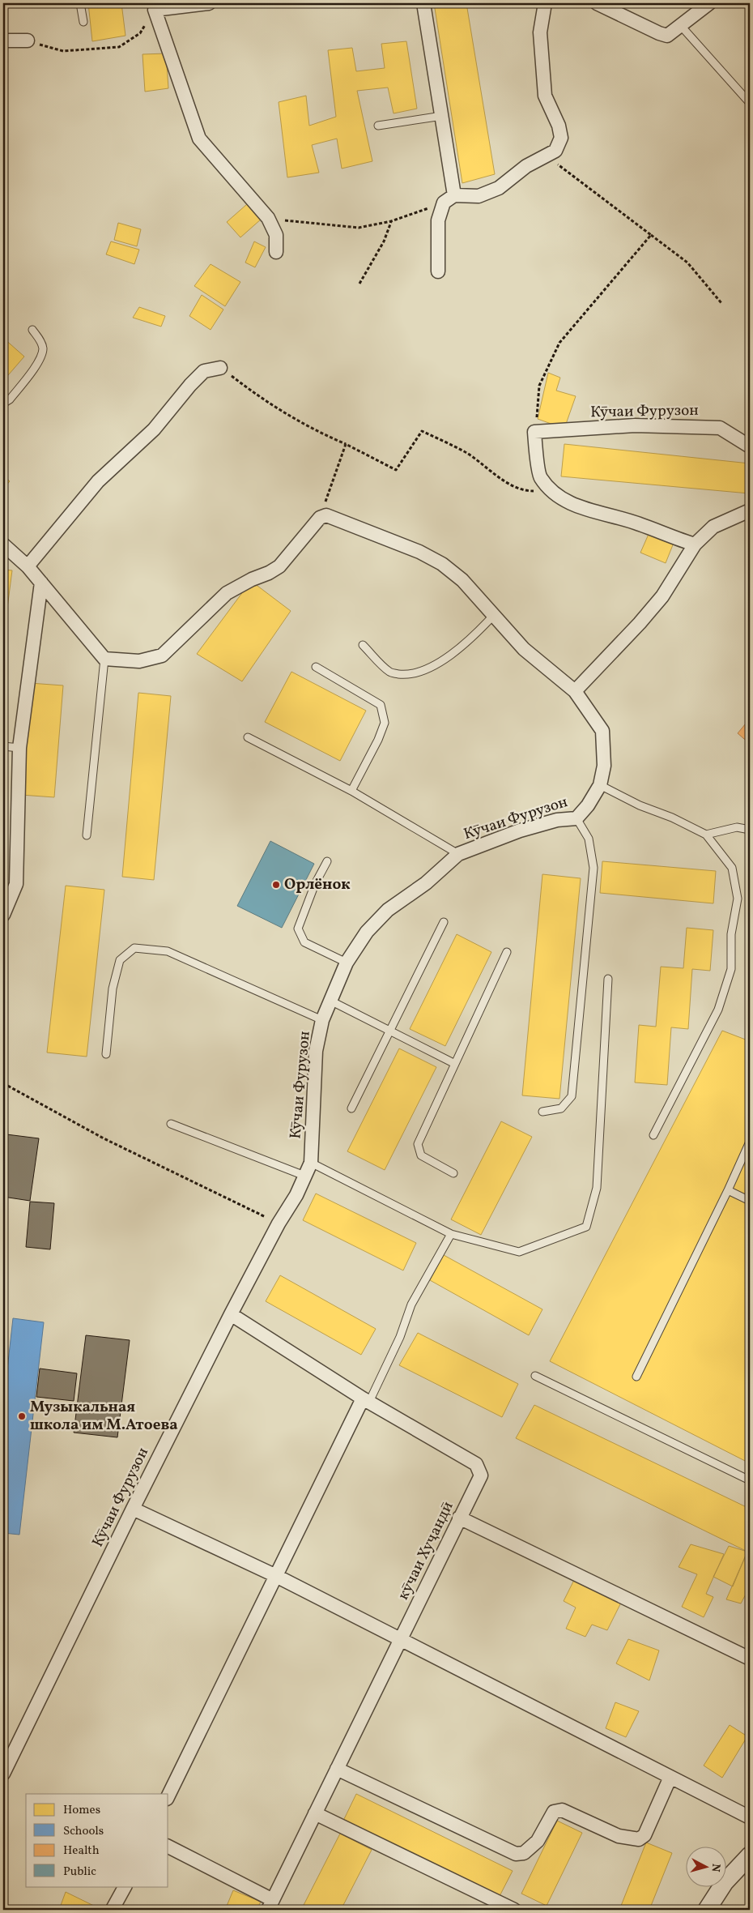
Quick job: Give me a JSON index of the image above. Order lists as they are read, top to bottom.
{
  "streets": {
    "street": ["Кӯчаи Фурузон", "кӯчаи Хуҷандӣ"]
  },
  "crossings": [
    ["Кӯчаи Фурузон", "кӯчаи Хуҷандӣ"]
  ],
  "places": ["Орлёнок", "Музыкальная школа им М.Атоева"],
  "legend": [
    "Homes",
    "Schools",
    "Health",
    "Public"
  ],
  "north": "right"
}
